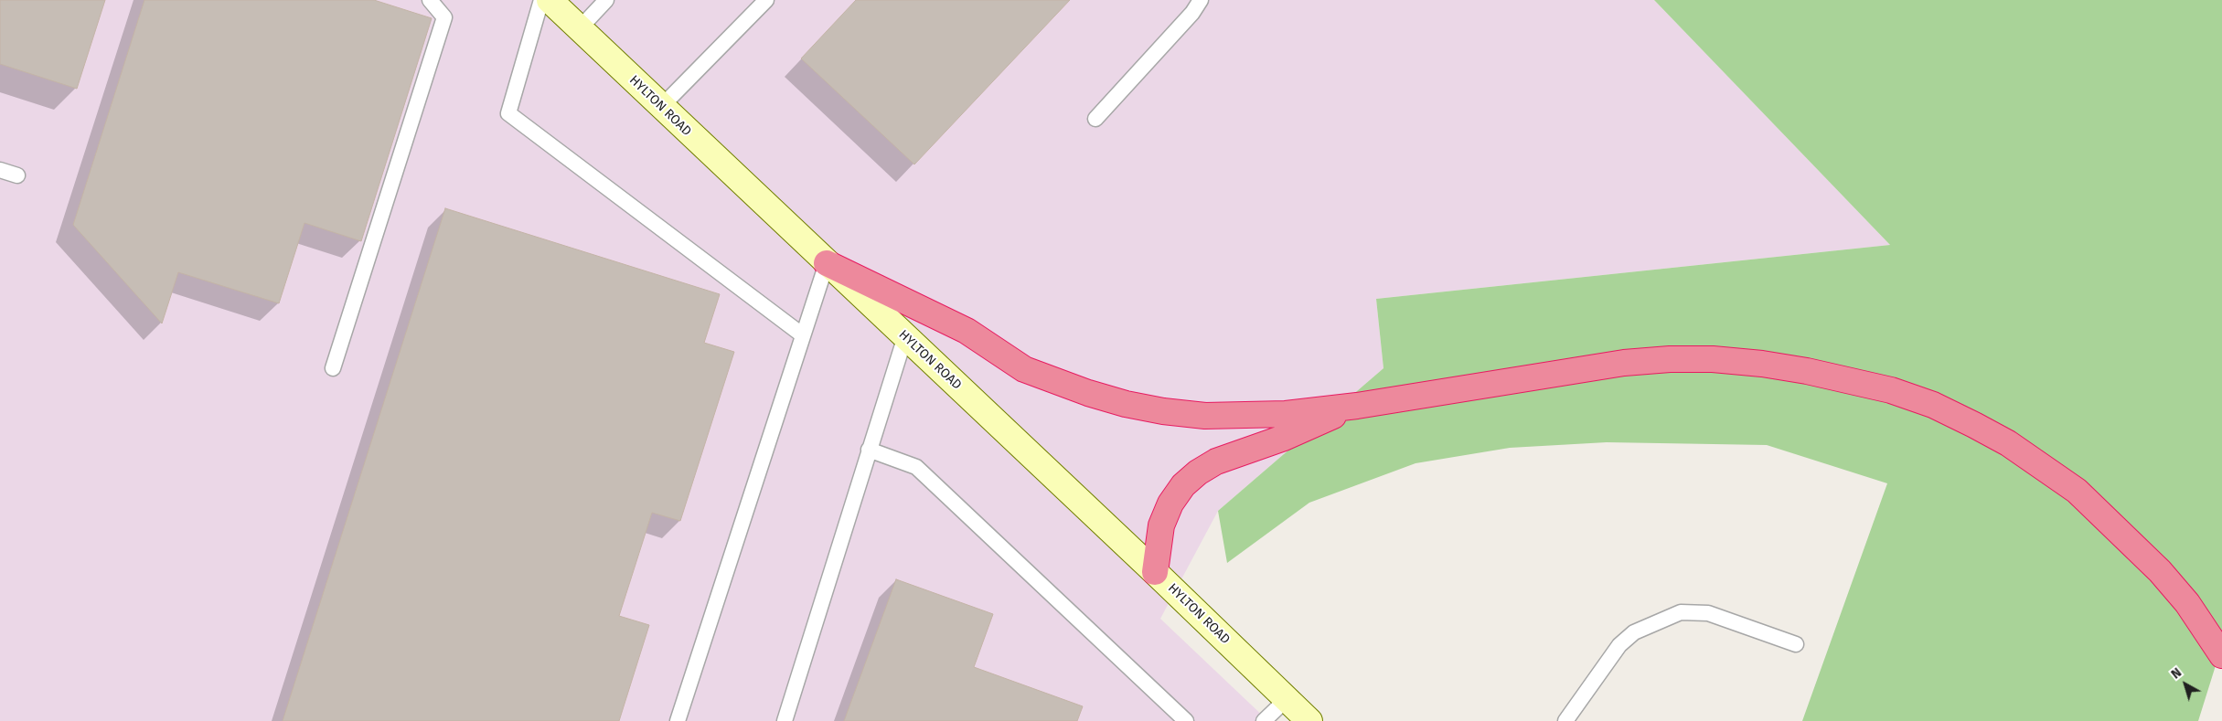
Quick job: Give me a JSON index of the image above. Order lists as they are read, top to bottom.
{
  "streets": {
    "street": ["HYLTON ROAD"]
  },
  "north": "top left"
}
